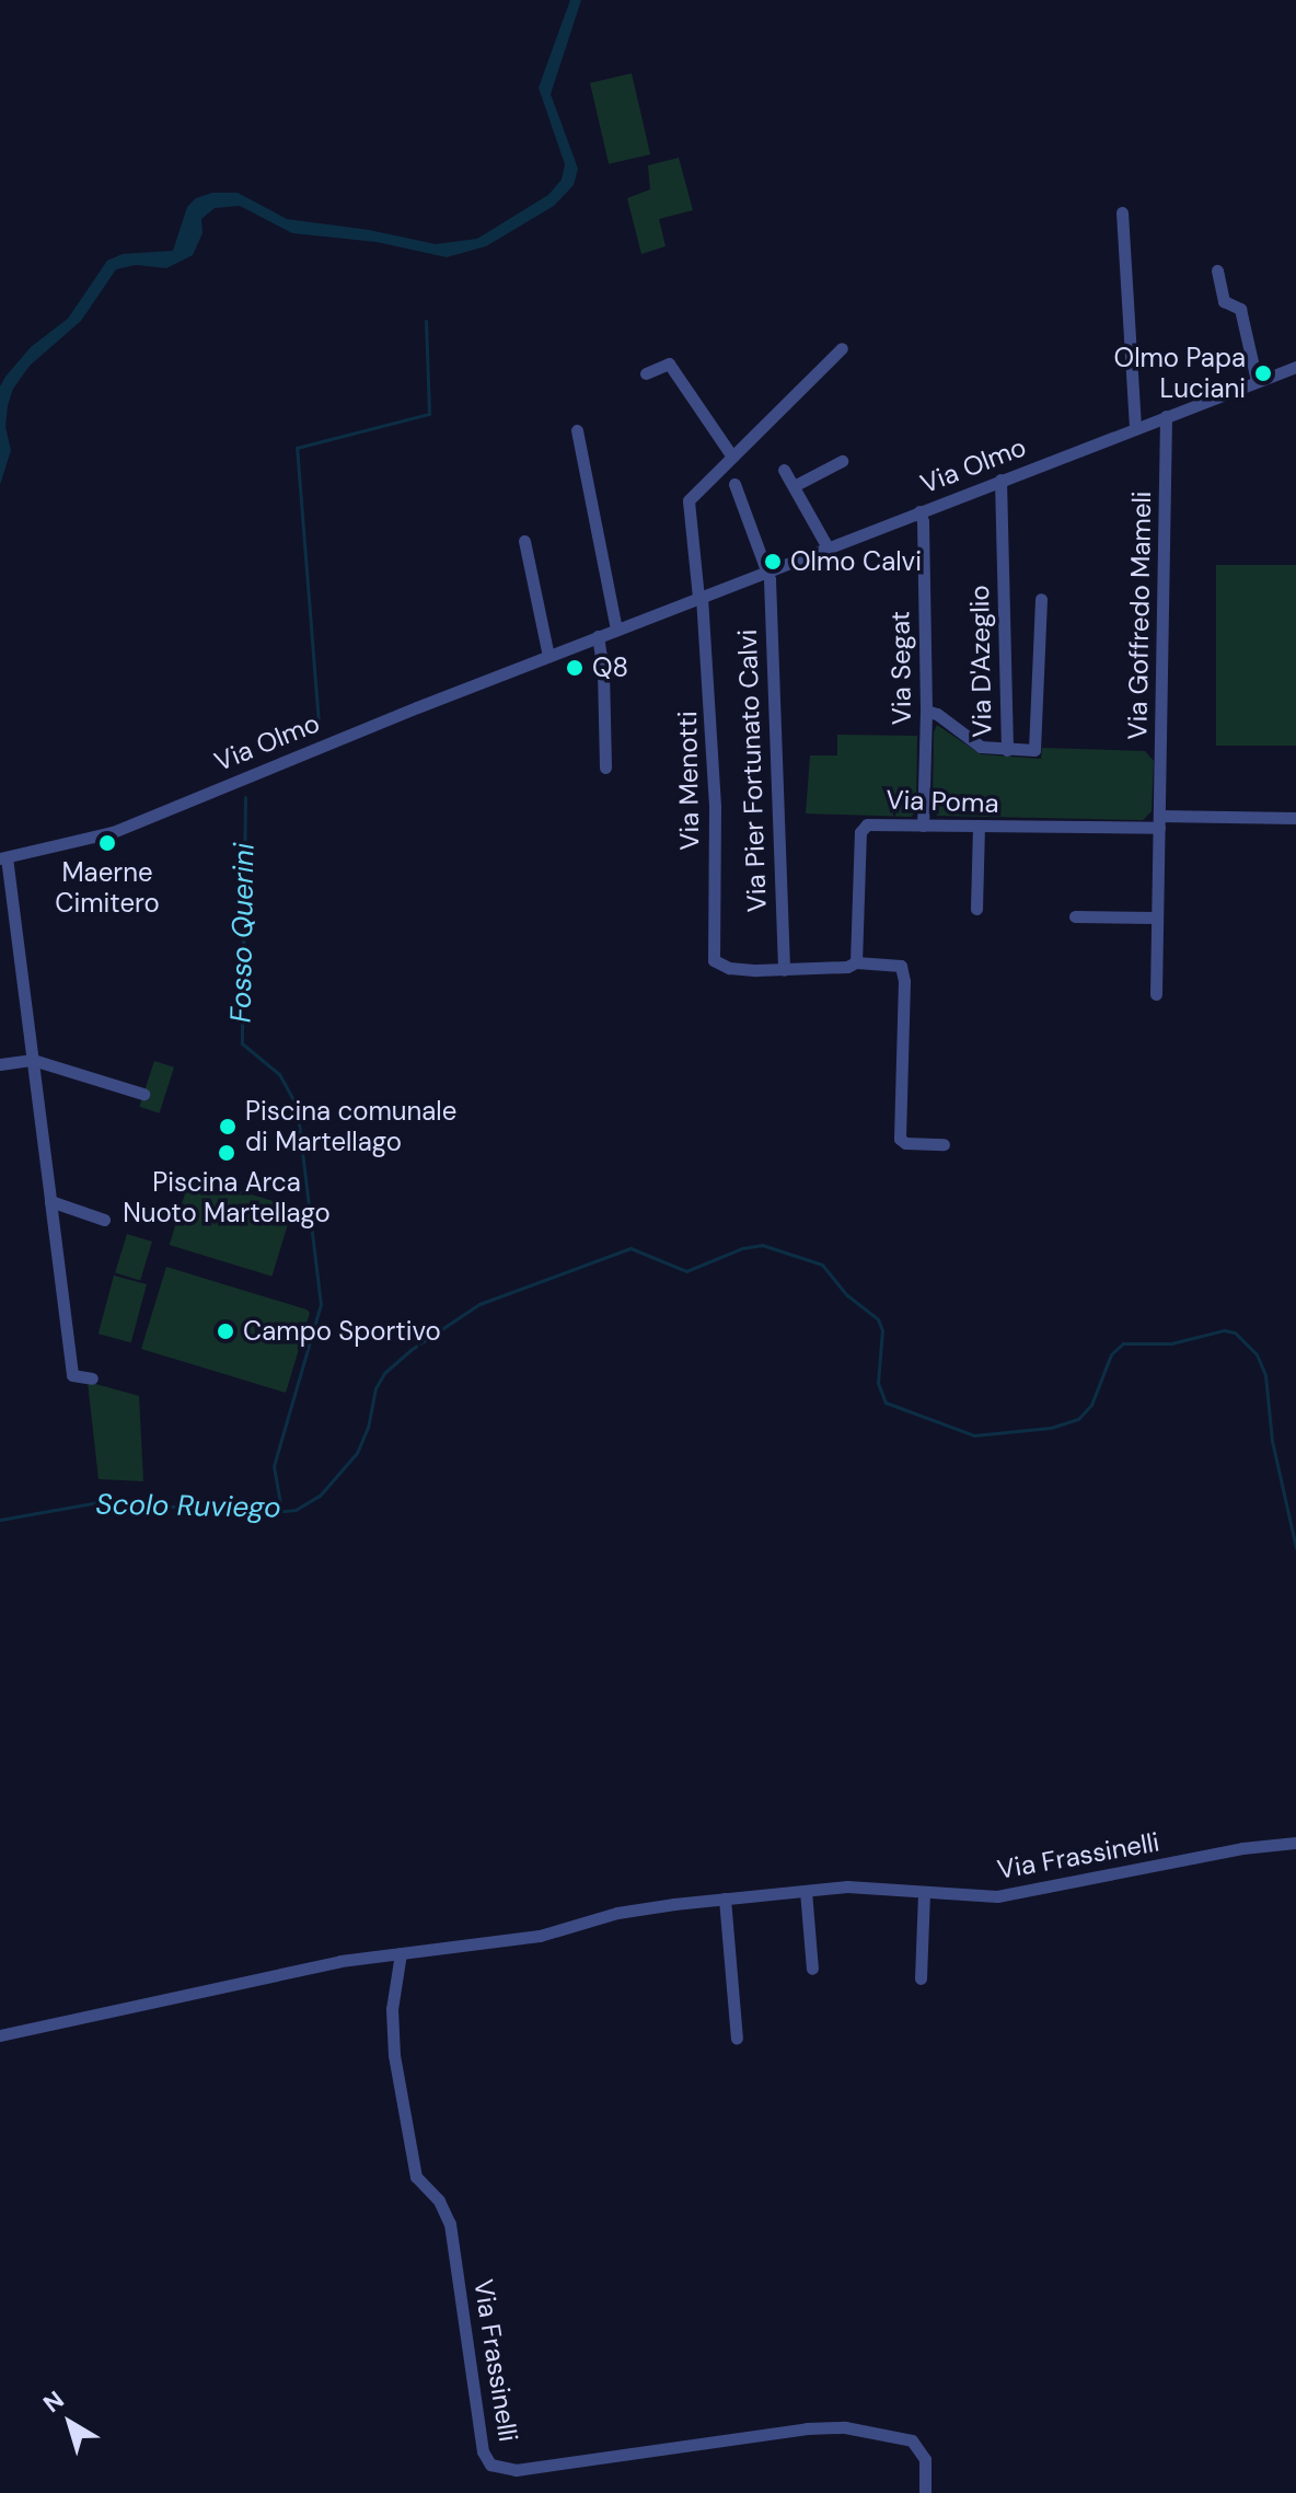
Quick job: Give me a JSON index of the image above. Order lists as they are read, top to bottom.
{
  "streets": {
    "street": [
      "Via Olmo",
      "Via Goffredo Mameli",
      "Via D'Azeglio",
      "Via Segat",
      "Via Pier Fortunato Calvi",
      "Via Menotti",
      "Via Poma",
      "Via Frassinelli"
    ]
  },
  "crossings": [
    ["Via Olmo", "Via Goffredo Mameli"],
    ["Via Olmo", "Via D'Azeglio"],
    ["Via Olmo", "Via Segat"],
    ["Via Olmo", "Via Pier Fortunato Calvi"],
    ["Via Olmo", "Via Menotti"],
    ["Via Goffredo Mameli", "Via Poma"],
    ["Via D'Azeglio", "Via Segat"],
    ["Via Segat", "Via Poma"],
    ["Via Pier Fortunato Calvi", "Via Menotti"]
  ],
  "water": ["Fosso Querini", "Scolo Ruviego"],
  "places": [
    "Olmo Papa Luciani",
    "Olmo Calvi",
    "Q8",
    "Maerne Cimitero",
    "Piscina comunale di Martellago",
    "Piscina Arca Nuoto Martellago",
    "Campo Sportivo"
  ],
  "north": "top left"
}
